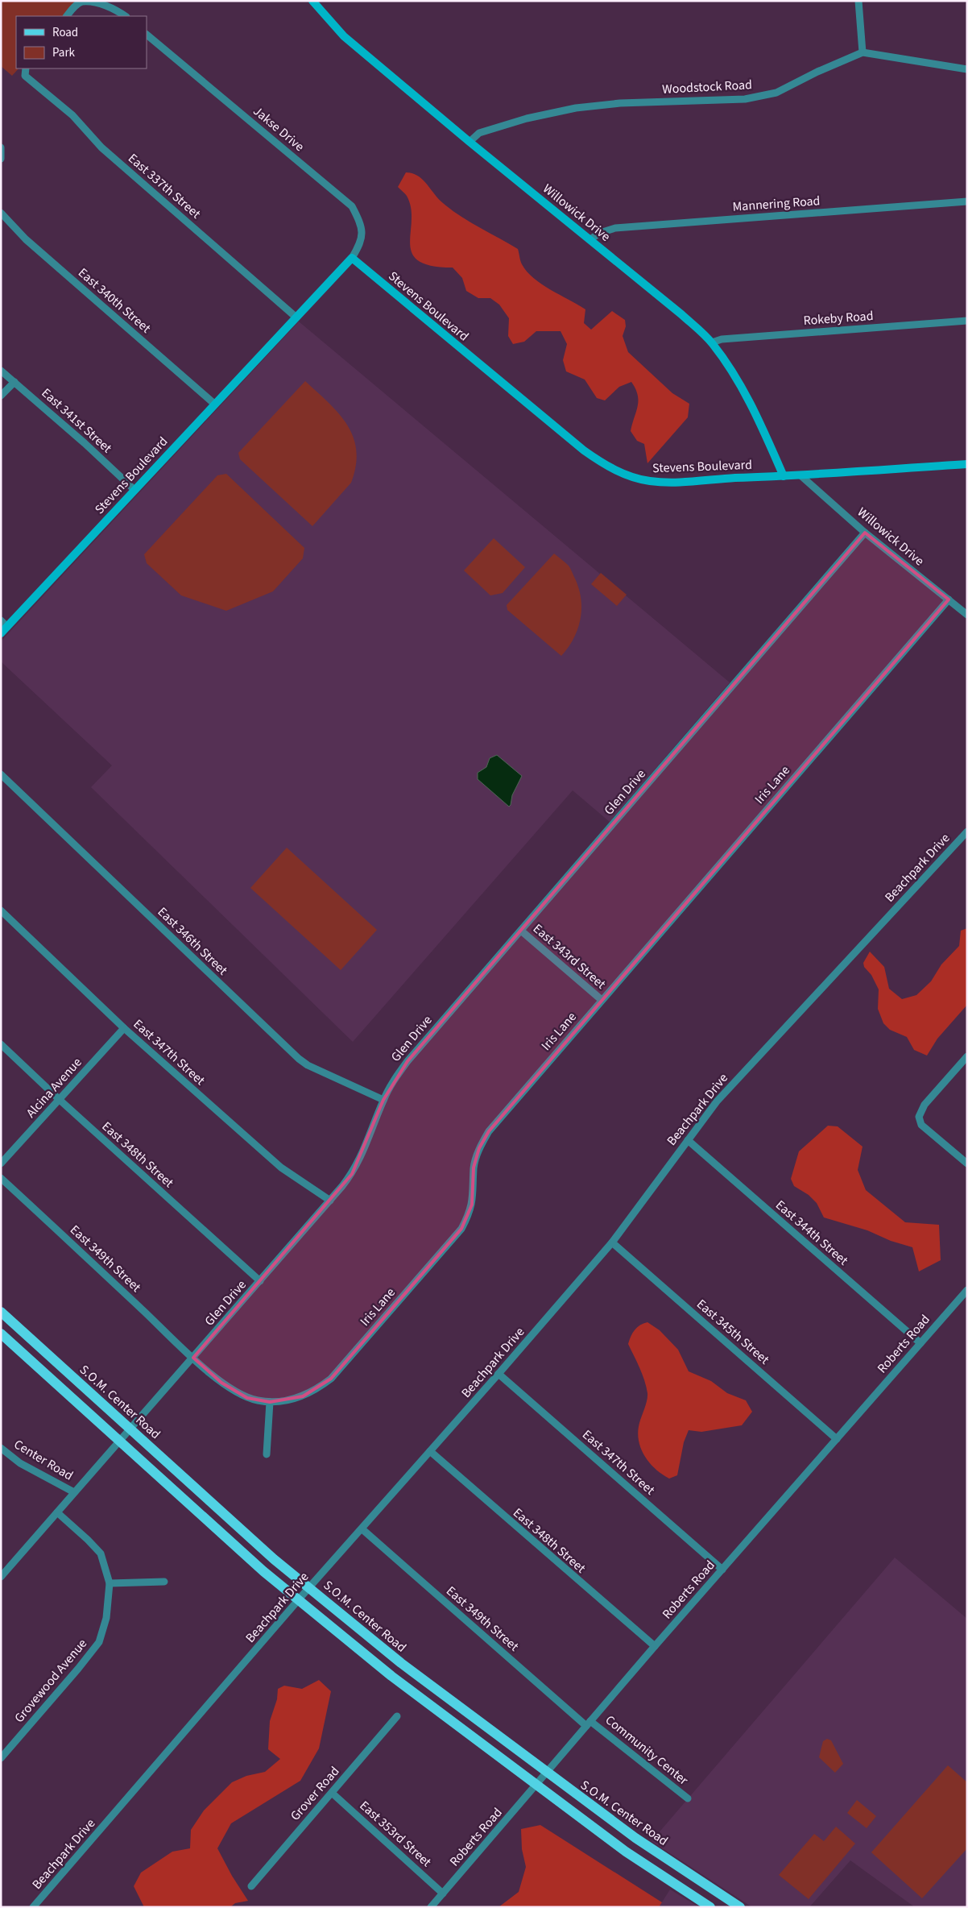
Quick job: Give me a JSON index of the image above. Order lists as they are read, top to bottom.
{
  "streets": {
    "main road": ["S.O.M. Center Road"],
    "street": [
      "Woodstock Road",
      "Jakse Drive",
      "East 337th Street",
      "Mannering Road",
      "Willowick Drive",
      "East 340th Street",
      "Stevens Boulevard",
      "Rokeby Road",
      "East 341st Street",
      "Iris Lane",
      "Glen Drive",
      "Beachpark Drive",
      "East 346th Street",
      "East 343rd Street",
      "East 347th Street",
      "Alcina Avenue",
      "East 348th Street",
      "East 344th Street",
      "East 349th Street",
      "East 345th Street",
      "Roberts Road",
      "Center Road",
      "Grovewood Avenue",
      "Community Center",
      "Grover Road",
      "East 353rd Street"
    ]
  },
  "crossings": [
    ["Woodstock Road", "Willowick Drive"],
    ["Jakse Drive", "Stevens Boulevard"],
    ["East 337th Street", "Stevens Boulevard"],
    ["Mannering Road", "Willowick Drive"],
    ["Willowick Drive", "Stevens Boulevard"],
    ["Willowick Drive", "Rokeby Road"],
    ["Willowick Drive", "Iris Lane"],
    ["Willowick Drive", "Glen Drive"],
    ["East 340th Street", "Stevens Boulevard"],
    ["Stevens Boulevard", "East 341st Street"],
    ["Iris Lane", "Glen Drive"],
    ["Iris Lane", "East 343rd Street"],
    ["Iris Lane", "East 349th Street"],
    ["Glen Drive", "East 346th Street"],
    ["Glen Drive", "East 343rd Street"],
    ["Glen Drive", "East 347th Street"],
    ["Glen Drive", "East 348th Street"],
    ["Glen Drive", "East 349th Street"],
    ["Glen Drive", "S.O.M. Center Road"],
    ["Glen Drive", "Center Road"],
    ["Glen Drive", "Grovewood Avenue"],
    ["Beachpark Drive", "East 347th Street"],
    ["Beachpark Drive", "East 348th Street"],
    ["Beachpark Drive", "East 344th Street"],
    ["Beachpark Drive", "East 349th Street"],
    ["Beachpark Drive", "East 345th Street"],
    ["Beachpark Drive", "S.O.M. Center Road"],
    ["East 347th Street", "Alcina Avenue"],
    ["East 347th Street", "Roberts Road"],
    ["Alcina Avenue", "East 348th Street"],
    ["East 348th Street", "Roberts Road"],
    ["East 344th Street", "Roberts Road"],
    ["East 349th Street", "Roberts Road"],
    ["East 349th Street", "Community Center"],
    ["East 345th Street", "Roberts Road"],
    ["Roberts Road", "S.O.M. Center Road"],
    ["Roberts Road", "Community Center"],
    ["Roberts Road", "East 353rd Street"],
    ["Grover Road", "East 353rd Street"]
  ],
  "legend": ["Road", "Park"]
}
